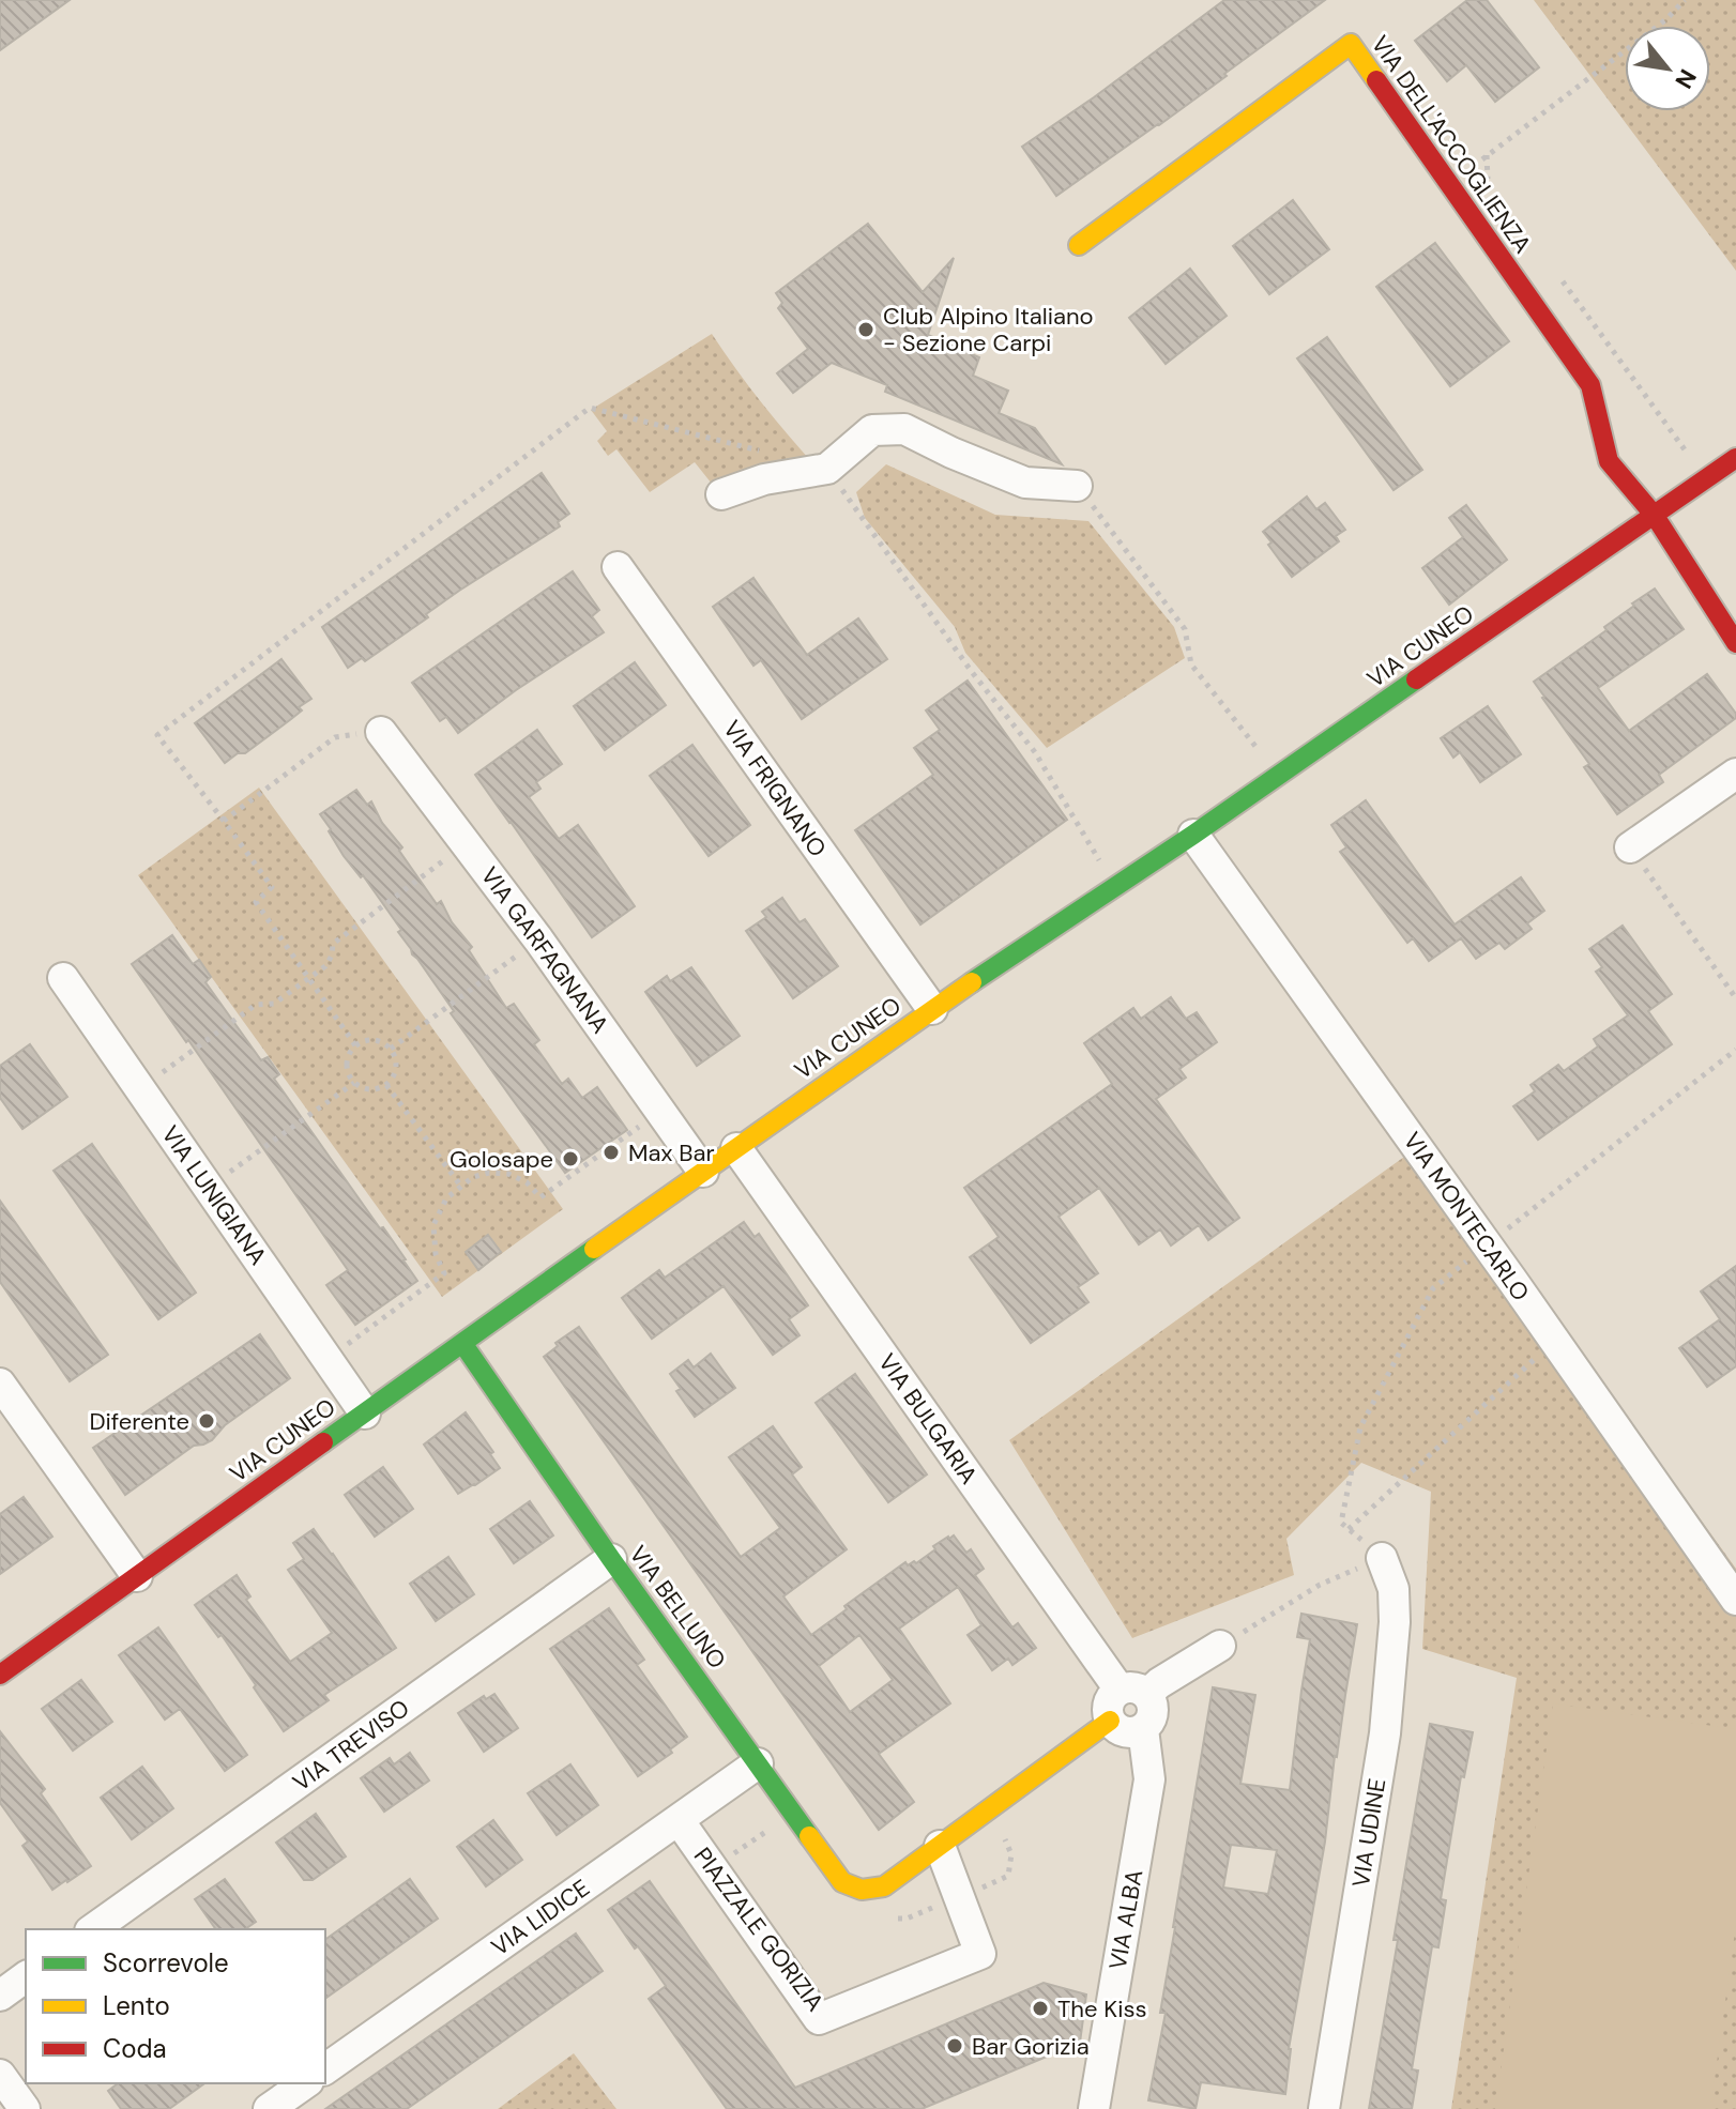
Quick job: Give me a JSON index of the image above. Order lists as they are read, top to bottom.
{
  "streets": {
    "street": [
      "VIA DELL'ACCOGLIENZA",
      "VIA CUNEO",
      "VIA FRIGNANO",
      "VIA GARFAGNANA",
      "VIA LUNIGIANA",
      "VIA MONTECARLO",
      "VIA BULGARIA",
      "VIA BELLUNO",
      "VIA TREVISO",
      "VIA UDINE",
      "VIA LIDICE",
      "VIA ALBA",
      "PIAZZALE GORIZIA"
    ]
  },
  "crossings": [
    ["VIA DELL'ACCOGLIENZA", "VIA CUNEO"],
    ["VIA CUNEO", "VIA FRIGNANO"],
    ["VIA CUNEO", "VIA GARFAGNANA"],
    ["VIA CUNEO", "VIA LUNIGIANA"],
    ["VIA CUNEO", "VIA MONTECARLO"],
    ["VIA CUNEO", "VIA BULGARIA"],
    ["VIA CUNEO", "VIA BELLUNO"],
    ["VIA BULGARIA", "VIA ALBA"],
    ["VIA BELLUNO", "VIA TREVISO"],
    ["VIA BELLUNO", "VIA LIDICE"],
    ["VIA BELLUNO", "PIAZZALE GORIZIA"],
    ["VIA LIDICE", "PIAZZALE GORIZIA"]
  ],
  "places": [
    "Club Alpino Italiano - Sezione Carpi",
    "Max Bar",
    "Golosape",
    "Diferente",
    "The Kiss",
    "Bar Gorizia"
  ],
  "legend": ["Scorrevole", "Lento", "Coda"],
  "north": "bottom right"
}
